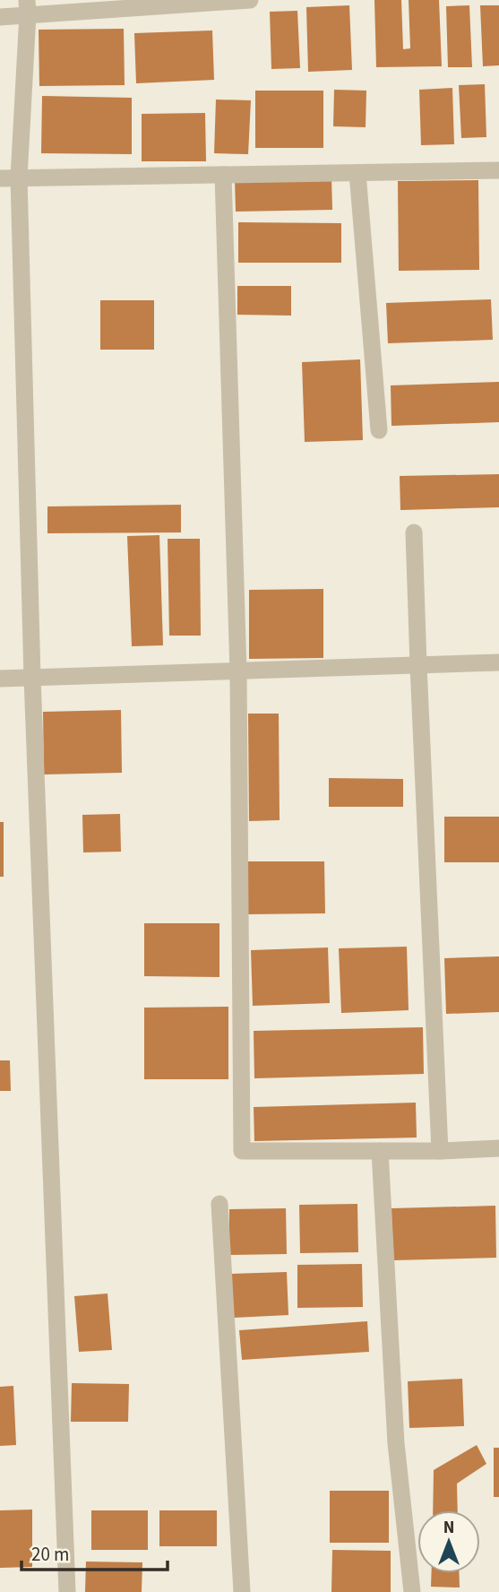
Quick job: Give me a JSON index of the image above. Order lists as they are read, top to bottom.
{
  "scale_bar": "20 m",
  "north": "top"
}
